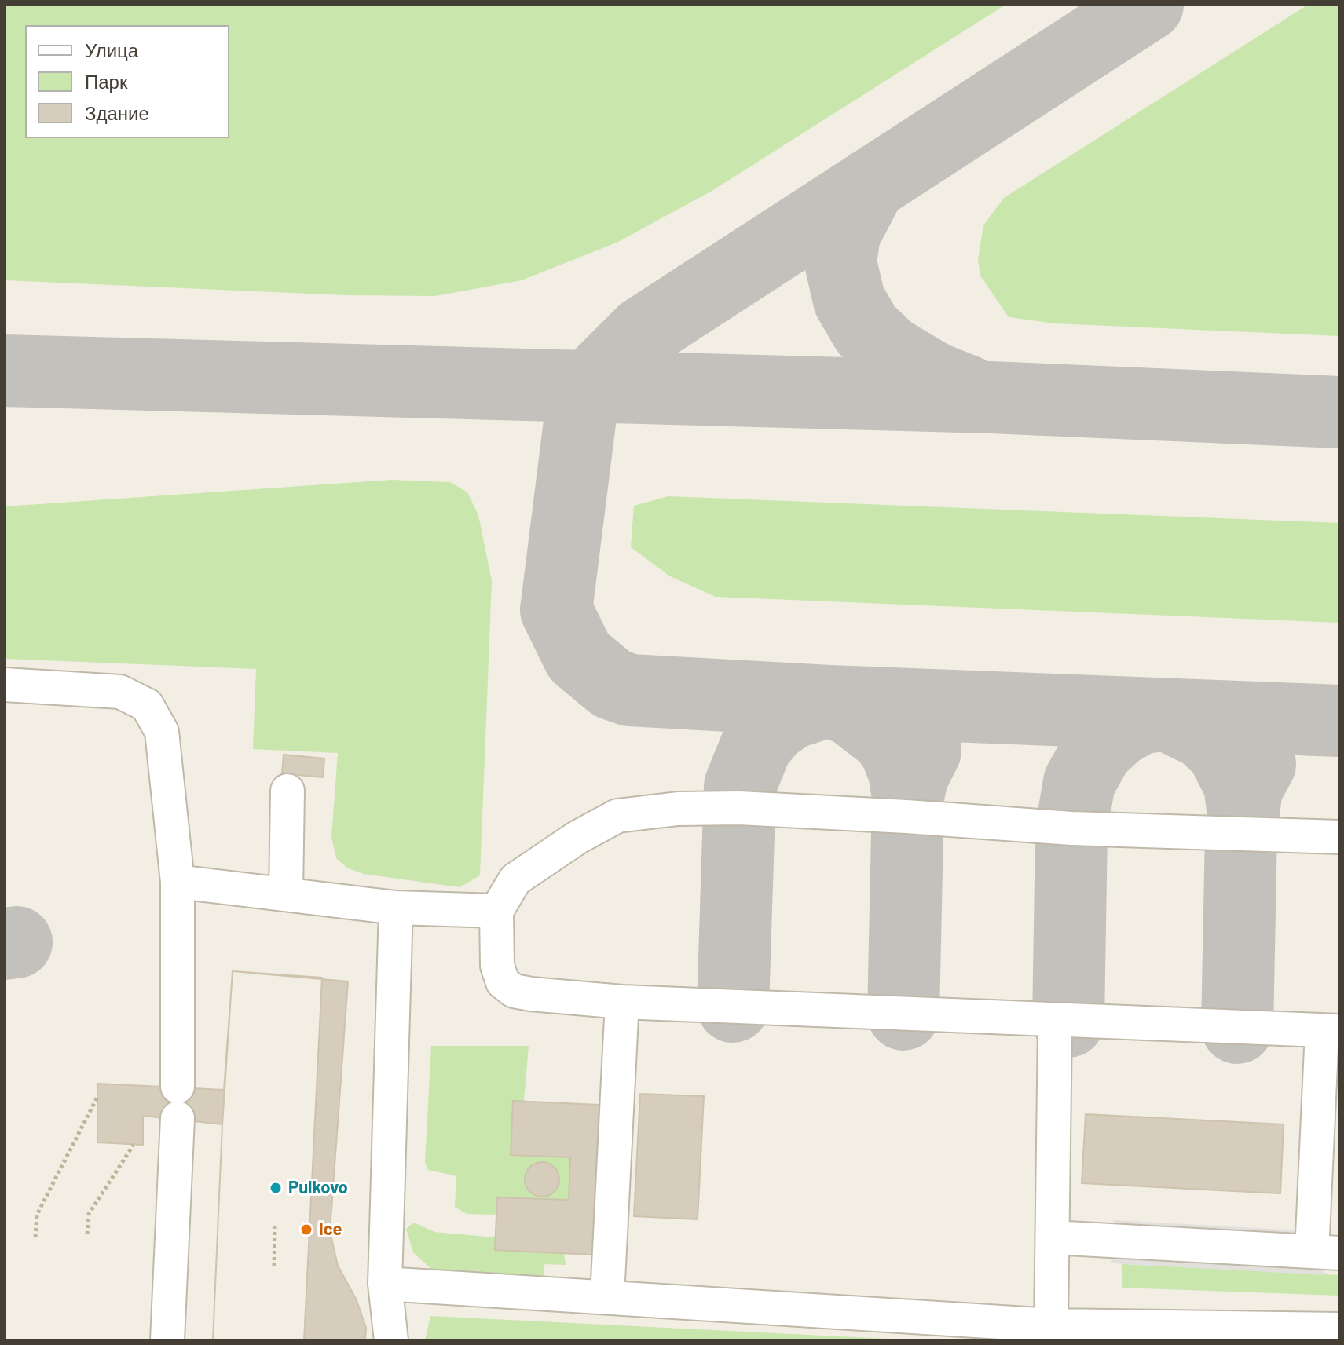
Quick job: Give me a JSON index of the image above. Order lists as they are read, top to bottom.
{
  "places": ["Pulkovo", "Ice"],
  "legend": ["Улица", "Парк", "Здание"]
}
